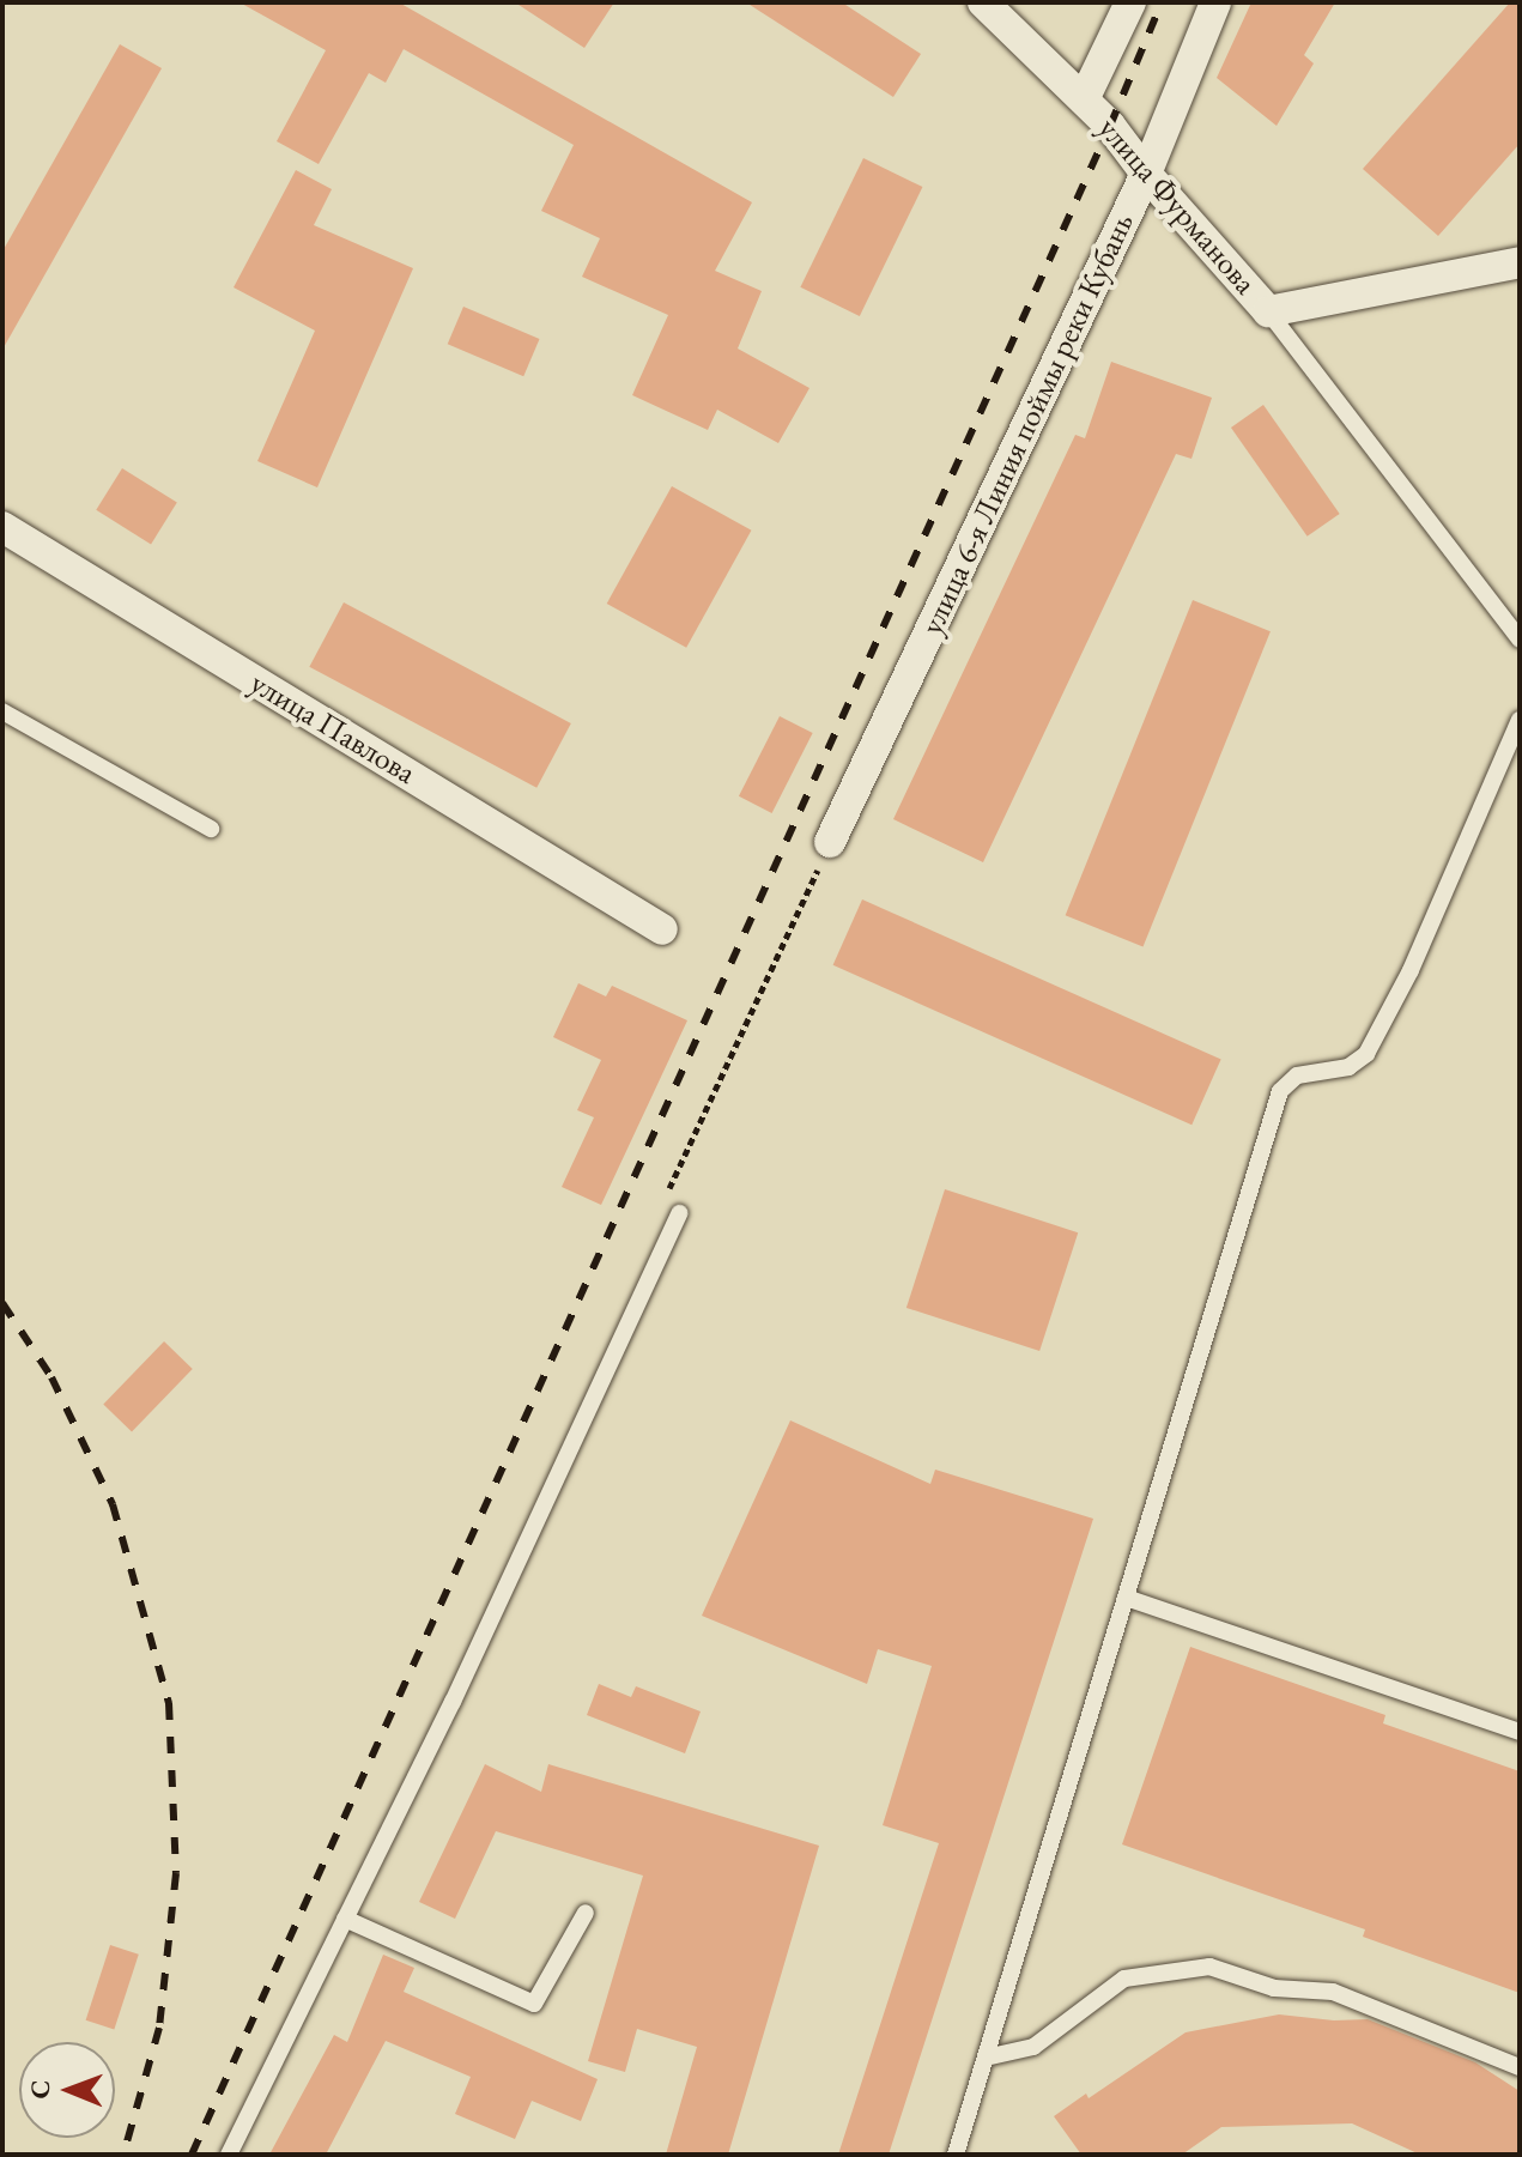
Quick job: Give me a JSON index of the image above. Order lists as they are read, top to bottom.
{
  "streets": {
    "street": ["улица Фурманова", "улица 6-я Линия поймы реки Кубань", "улица Павлова"]
  },
  "crossings": [
    ["улица Фурманова", "улица 6-я Линия поймы реки Кубань"]
  ],
  "north": "left"
}
